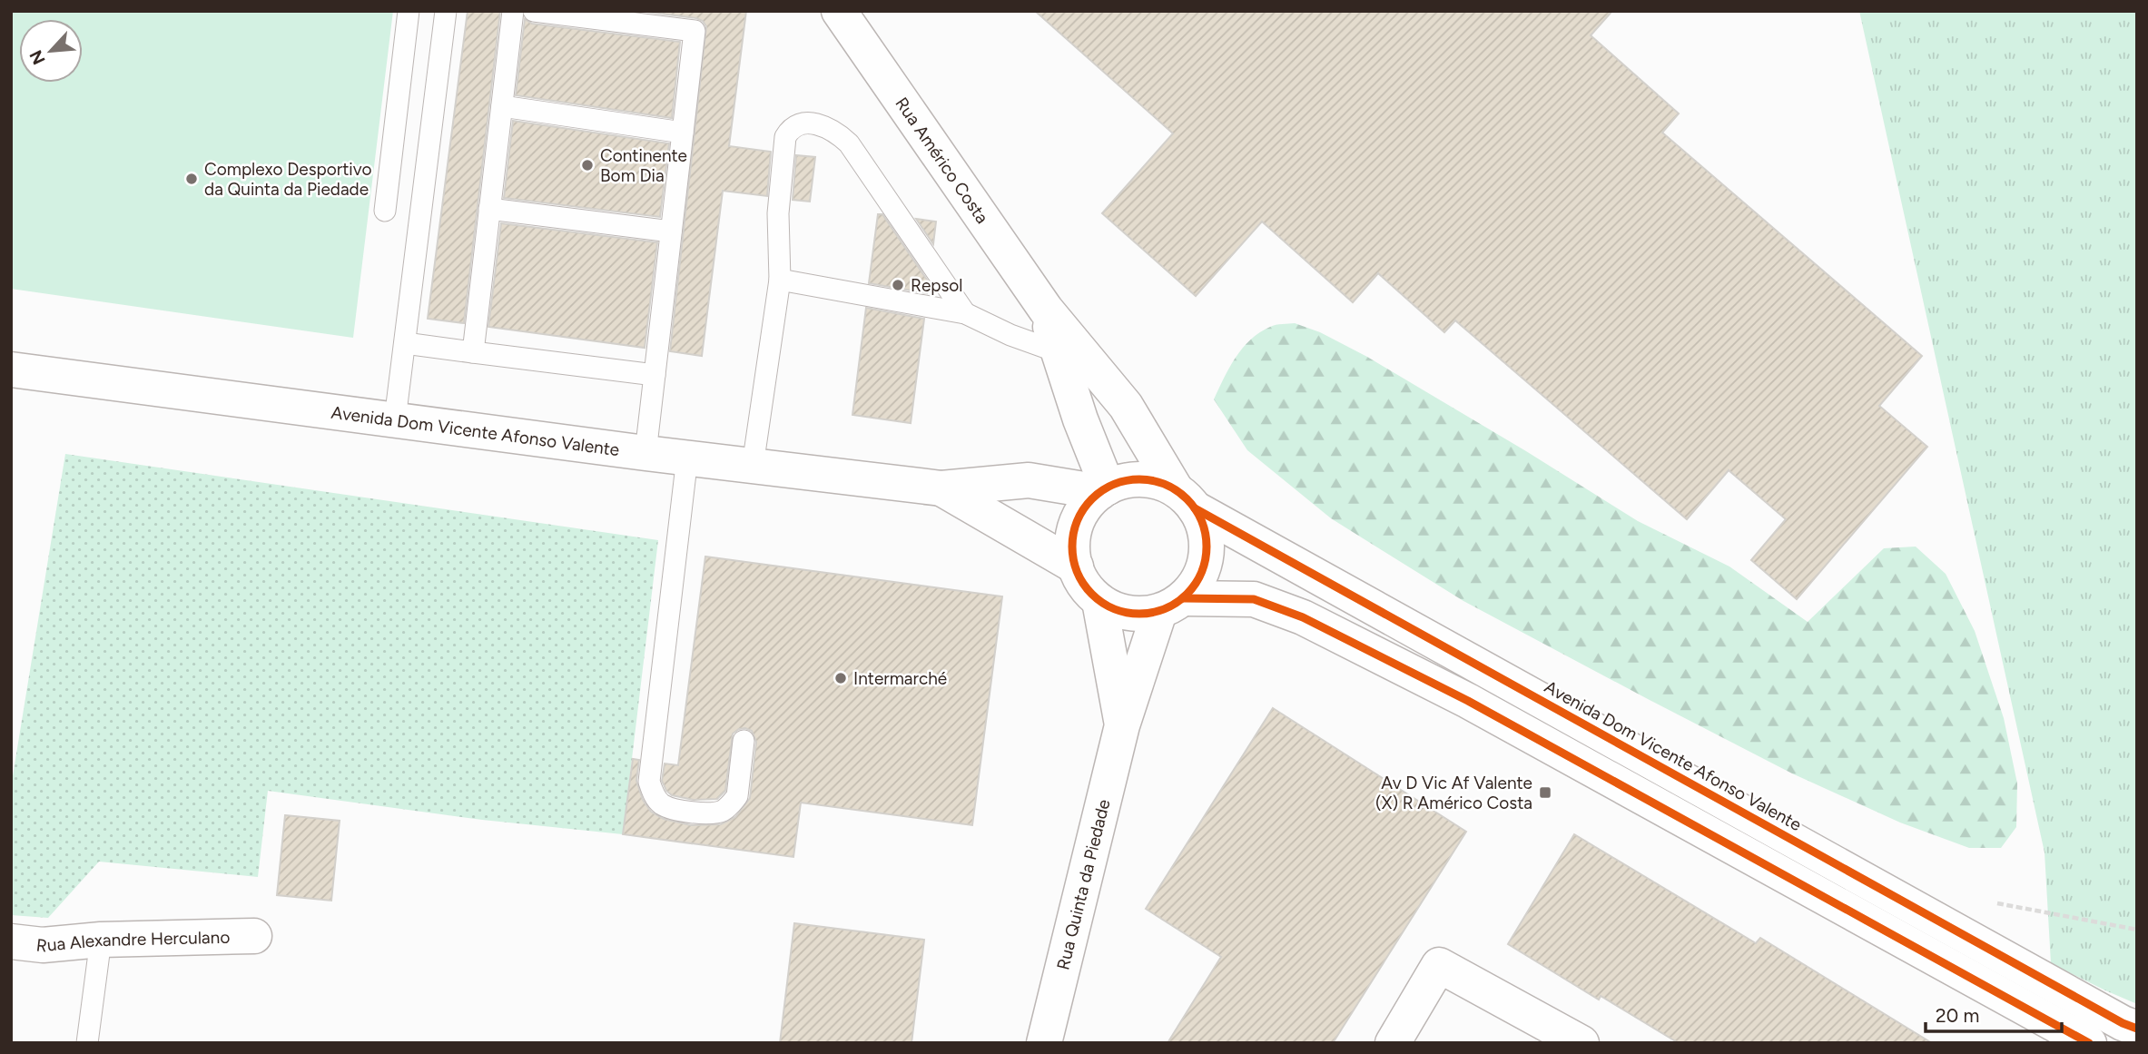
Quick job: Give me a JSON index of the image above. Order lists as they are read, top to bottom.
{
  "streets": {
    "street": [
      "Rua Américo Costa",
      "Avenida Dom Vicente Afonso Valente",
      "Rua Quinta da Piedade",
      "Rua Alexandre Herculano"
    ]
  },
  "crossings": [
    ["Avenida Dom Vicente Afonso Valente", "Rua Quinta da Piedade"]
  ],
  "places": {
    "other": [
      "Continente Bom Dia",
      "Complexo Desportivo da Quinta da Piedade",
      "Repsol",
      "Intermarché"
    ],
    "transit": ["Av D Vic Af Valente (X) R Américo Costa"]
  },
  "scale_bar": "20 m",
  "north": "bottom left"
}
